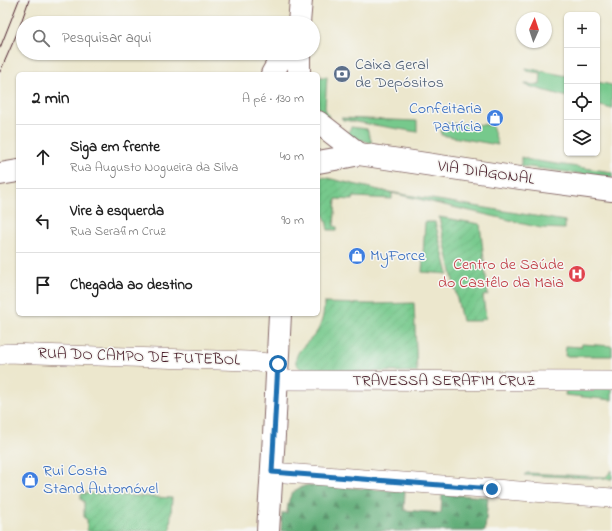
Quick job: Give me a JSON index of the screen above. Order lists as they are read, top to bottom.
{
  "streets": {
    "main road": ["VIA DIAGONAL"],
    "street": ["RUA DO CAMPO DE FUTEBOL", "TRAVESSA SERAFIM CRUZ"]
  },
  "crossings": [
    ["RUA DO CAMPO DE FUTEBOL", "TRAVESSA SERAFIM CRUZ"]
  ],
  "places": {
    "bank": ["Caixa Geral de Depósitos"],
    "shop": ["Confeitaria Patrícia", "MyForce", "Rui Costa Stand Automóvel"],
    "hospital": ["Centro de Saúde do Castêlo da Maia"]
  },
  "north": "top",
  "page": {
    "map_buttons": ["+", "−"],
    "search": "Pesquisar aqui",
    "heading": ["2 min", "A pé · 130 m"],
    "list": [
      ["Siga em frente", "Rua Augusto Nogueira da Silva", "40 m"],
      ["Vire à esquerda", "Rua Serafim Cruz", "90 m"],
      "Chegada ao destino"
    ]
  }
}
